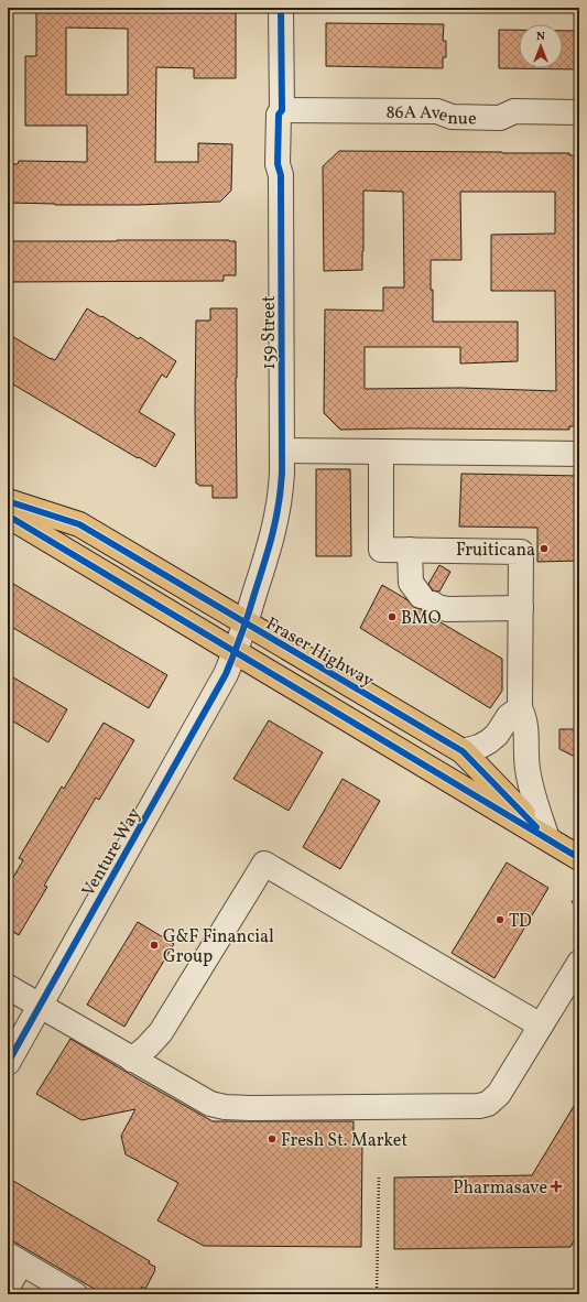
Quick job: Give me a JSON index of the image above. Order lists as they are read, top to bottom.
{
  "streets": {
    "main road": ["Fraser Highway"],
    "street": ["86A Avenue", "159 Street", "Venture Way"]
  },
  "crossings": [
    ["86A Avenue", "159 Street"],
    ["159 Street", "Fraser Highway"],
    ["159 Street", "Venture Way"],
    ["Fraser Highway", "Venture Way"]
  ],
  "places": {
    "other": [
      "Fruiticana",
      "BMO",
      "TD",
      "G&F Financial Group",
      "Fresh St. Market"
    ],
    "health": ["Pharmasave"]
  },
  "north": "top"
}
